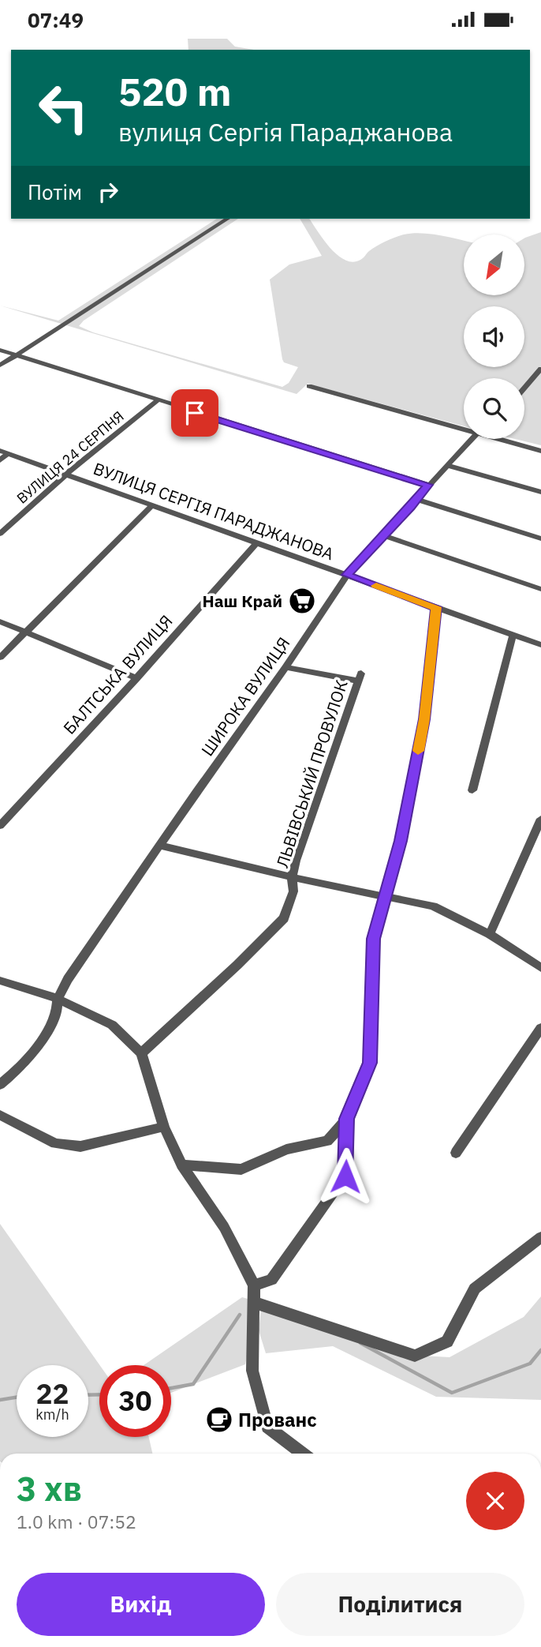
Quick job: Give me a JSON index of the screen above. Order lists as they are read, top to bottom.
{
  "streets": {
    "street": [
      "ВУЛИЦЯ 24 СЕРПНЯ",
      "ВУЛИЦЯ СЕРГІЯ ПАРАДЖАНОВА",
      "БАЛТСЬКА ВУЛИЦЯ",
      "ШИРОКА ВУЛИЦЯ",
      "ЛЬВІВСЬКИЙ ПРОВУЛОК"
    ]
  },
  "crossings": [
    ["ВУЛИЦЯ 24 СЕРПНЯ", "ВУЛИЦЯ СЕРГІЯ ПАРАДЖАНОВА"],
    ["ВУЛИЦЯ СЕРГІЯ ПАРАДЖАНОВА", "БАЛТСЬКА ВУЛИЦЯ"],
    ["ВУЛИЦЯ СЕРГІЯ ПАРАДЖАНОВА", "ШИРОКА ВУЛИЦЯ"],
    ["ШИРОКА ВУЛИЦЯ", "ЛЬВІВСЬКИЙ ПРОВУЛОК"]
  ],
  "places": {
    "supermarket": ["Наш Край"],
    "cafe": ["Прованс"]
  },
  "north": "bottom left",
  "page": {
    "status": "07:49",
    "turn": ["520 m", "вулиця Сергія Параджанова"],
    "then": "Потім",
    "speed": "22 km/h",
    "limit": "30",
    "heading": ["3 хв", "1.0 km · 07:52"],
    "buttons": ["Вихід", "Поділитися"]
  }
}
